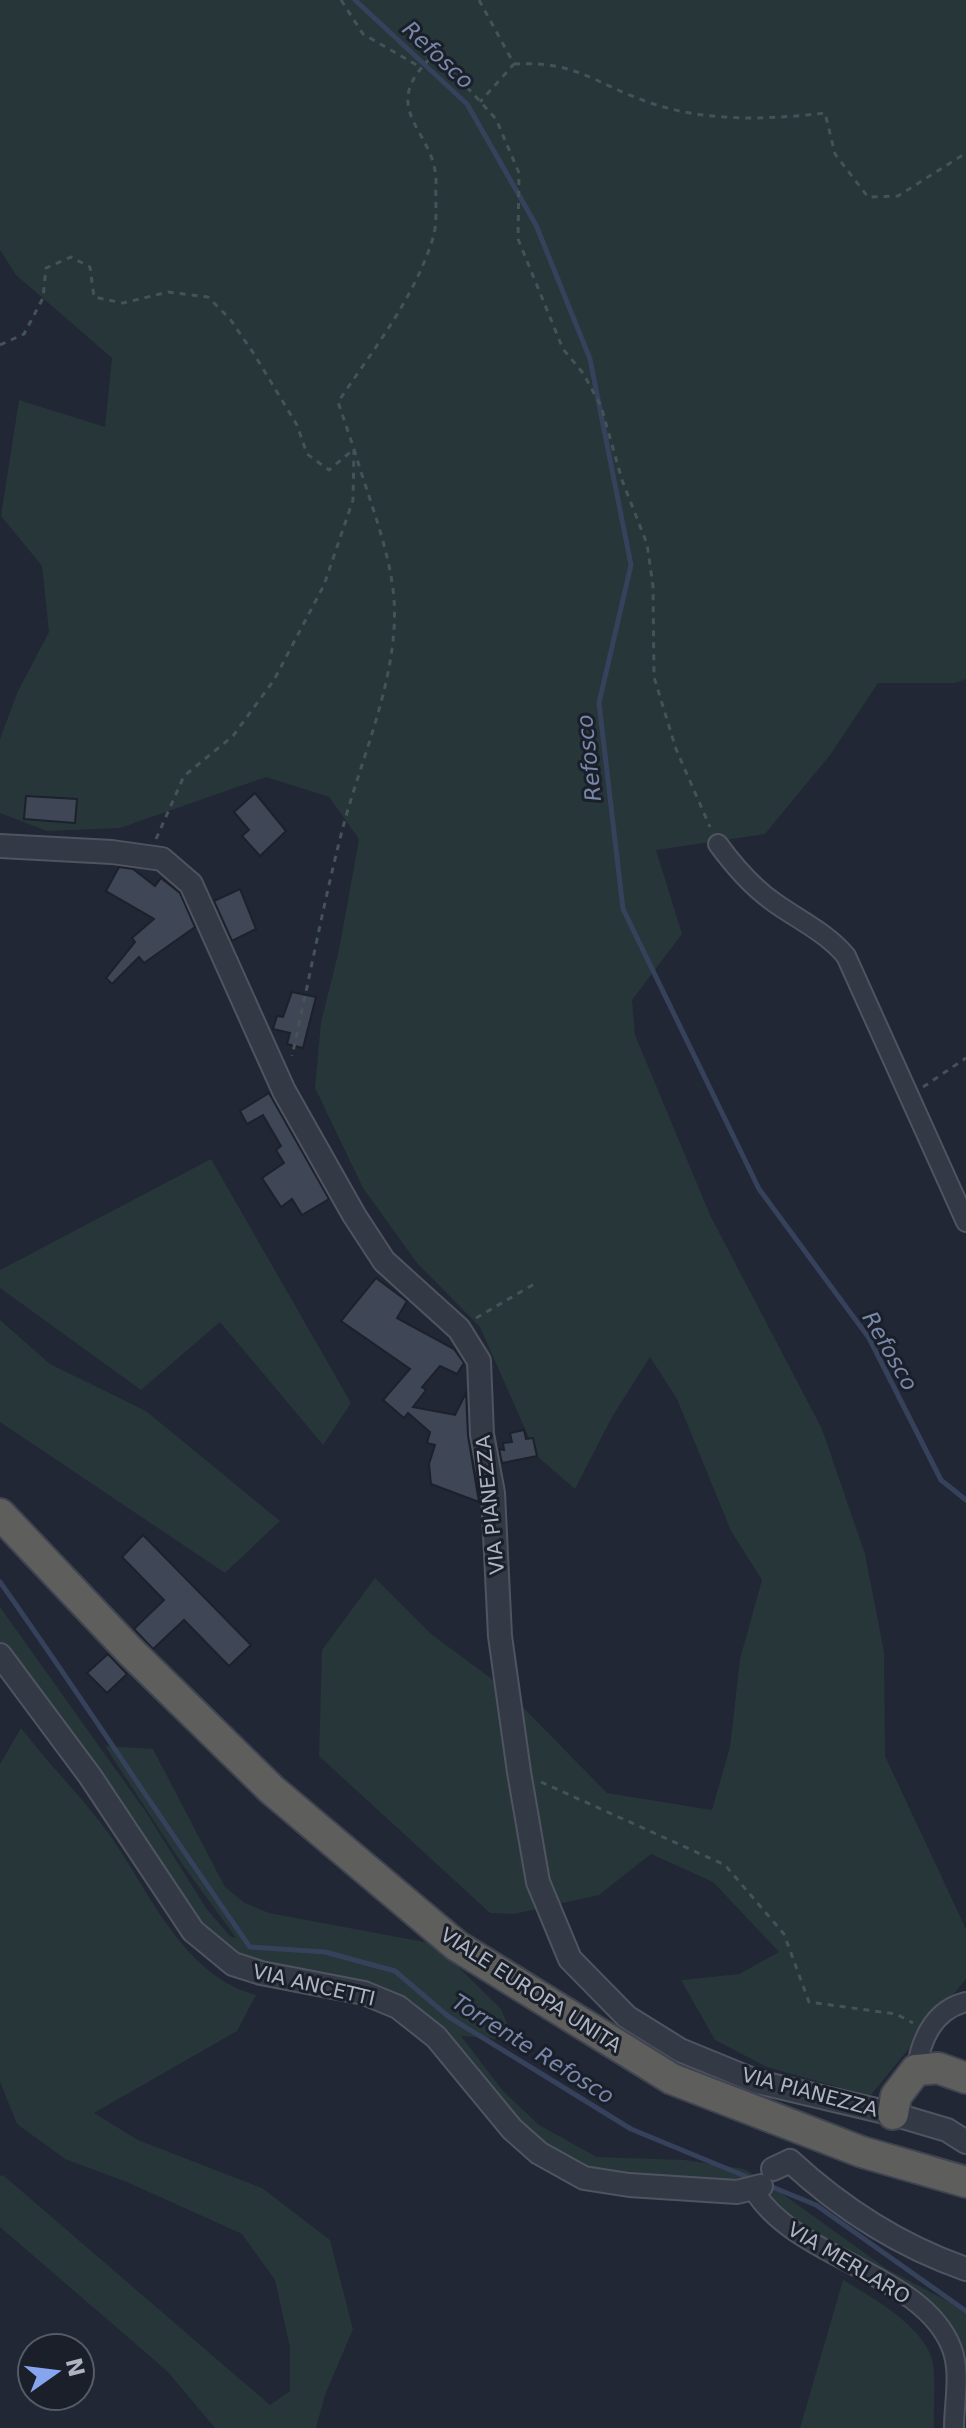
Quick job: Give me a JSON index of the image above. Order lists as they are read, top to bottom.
{
  "streets": {
    "highway": ["VIALE EUROPA UNITA"],
    "street": ["VIA PIANEZZA", "VIA ANCETTI", "VIA MERLARO"]
  },
  "crossings": [
    ["VIA ANCETTI", "VIA MERLARO"]
  ],
  "water": ["Refosco", "Torrente Refosco"],
  "north": "right"
}
